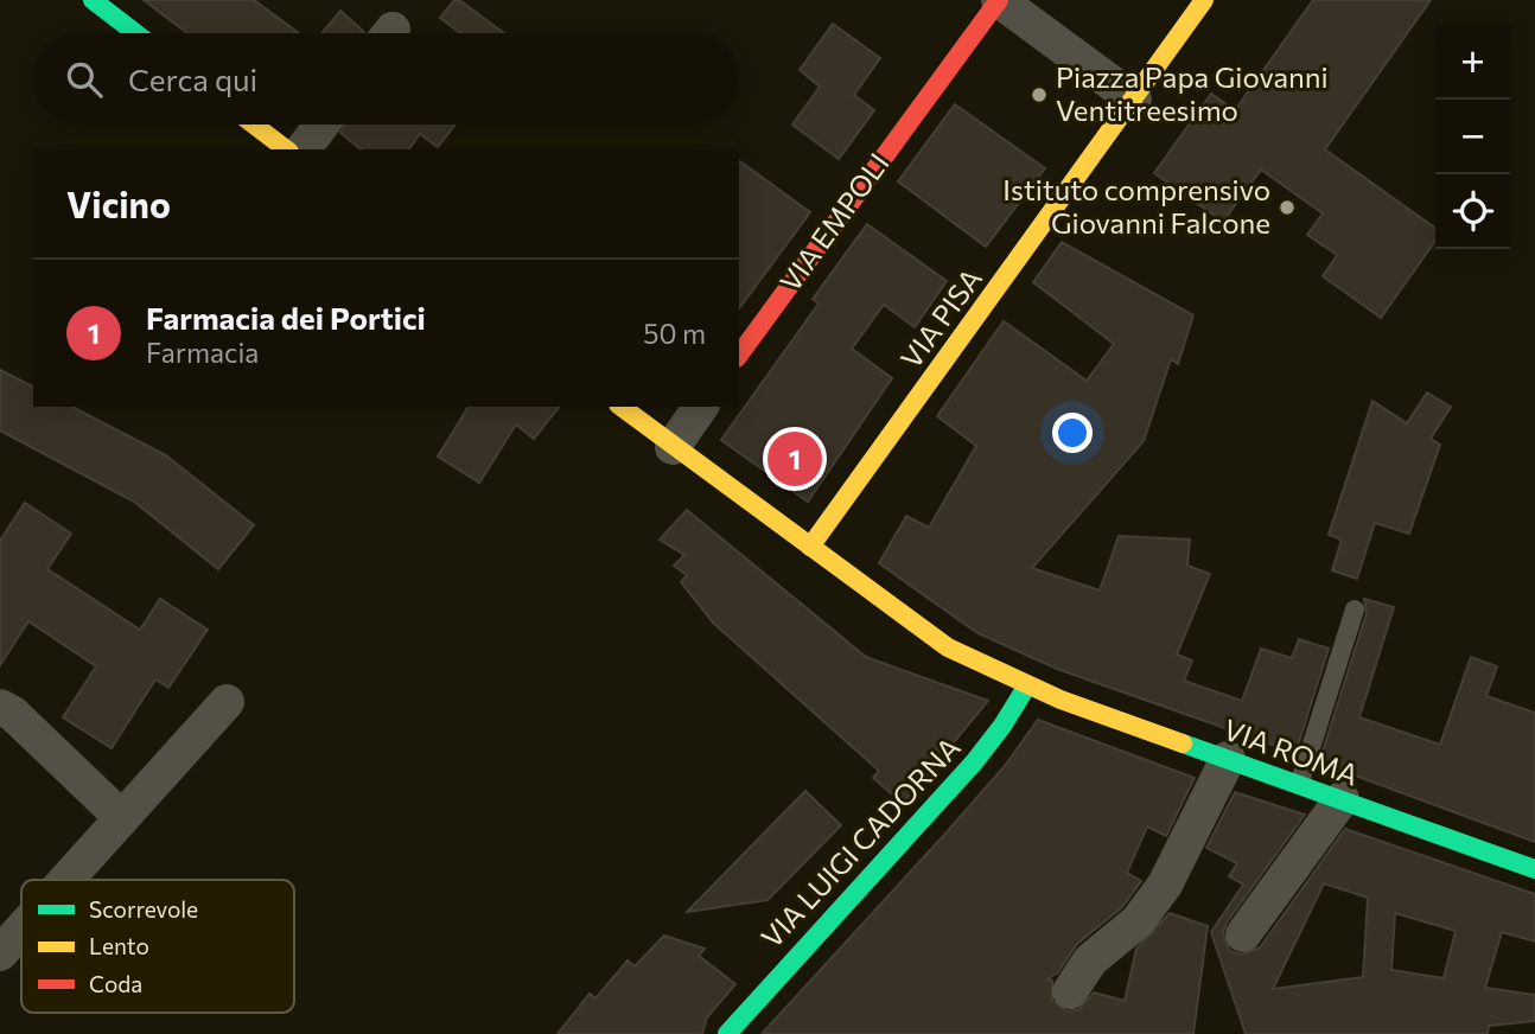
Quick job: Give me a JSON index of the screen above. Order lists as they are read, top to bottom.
{
  "streets": {
    "street": [
      "VIA EMPOLI",
      "VIA PISA",
      "VIA ROMA",
      "VIA LUIGI CADORNA"
    ]
  },
  "crossings": [
    ["VIA PISA", "VIA ROMA"],
    ["VIA ROMA", "VIA LUIGI CADORNA"]
  ],
  "places": ["Piazza Papa Giovanni Ventitreesimo", "Istituto comprensivo Giovanni Falcone"],
  "legend": ["Scorrevole", "Lento", "Coda"],
  "page": {
    "map_buttons": ["+", "−"],
    "search": "Cerca qui",
    "heading": "Vicino",
    "list": [
      {
        "mark": "1",
        "name": "Farmacia dei Portici",
        "note": "Farmacia",
        "value": "50 m"
      }
    ],
    "pins": "1"
  }
}
